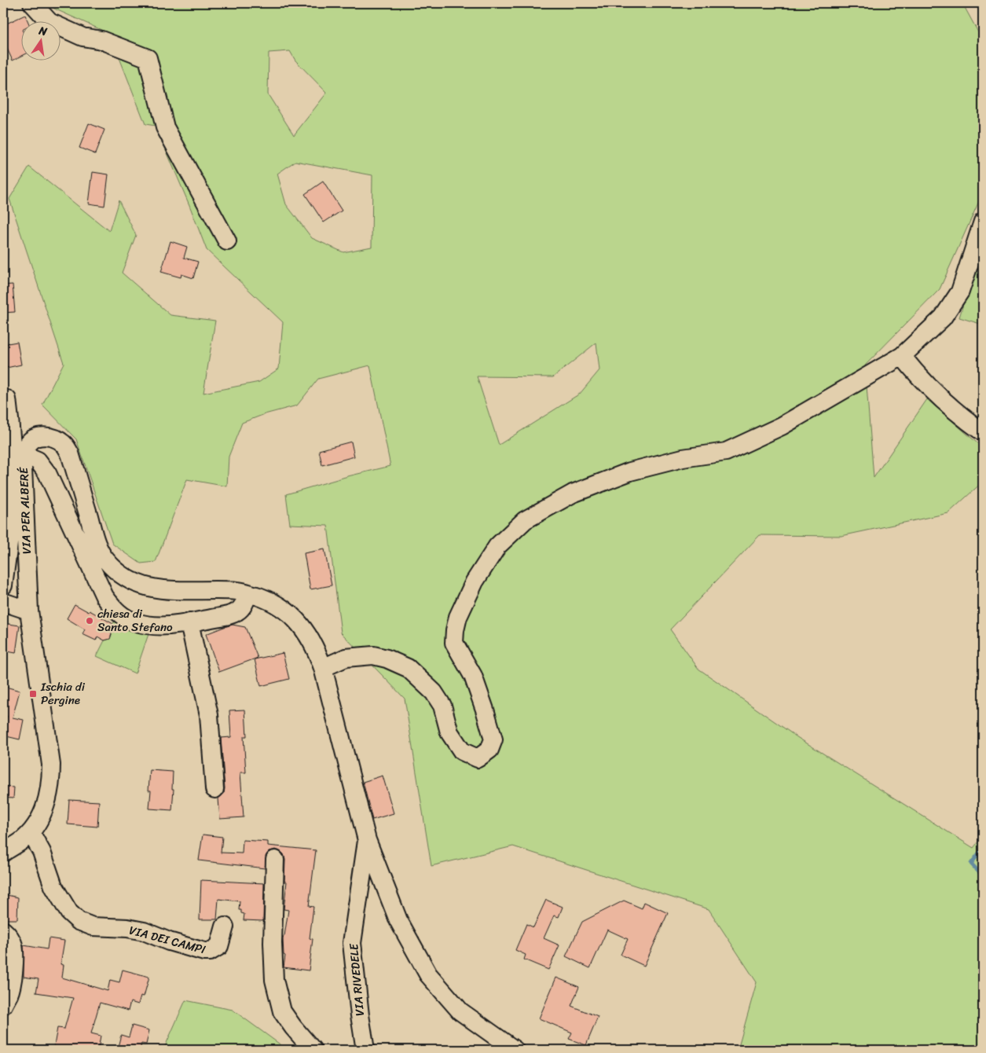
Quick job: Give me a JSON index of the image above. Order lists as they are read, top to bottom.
{
  "streets": {
    "street": ["VIA PER ALBERÉ", "VIA DEI CAMPI", "VIA RIVEDELE"]
  },
  "crossings": [
    ["VIA PER ALBERÉ", "VIA DEI CAMPI"]
  ],
  "places": {
    "other": ["chiesa di Santo Stefano"],
    "transit": ["Ischia di Pergine"]
  },
  "north": "top"
}
